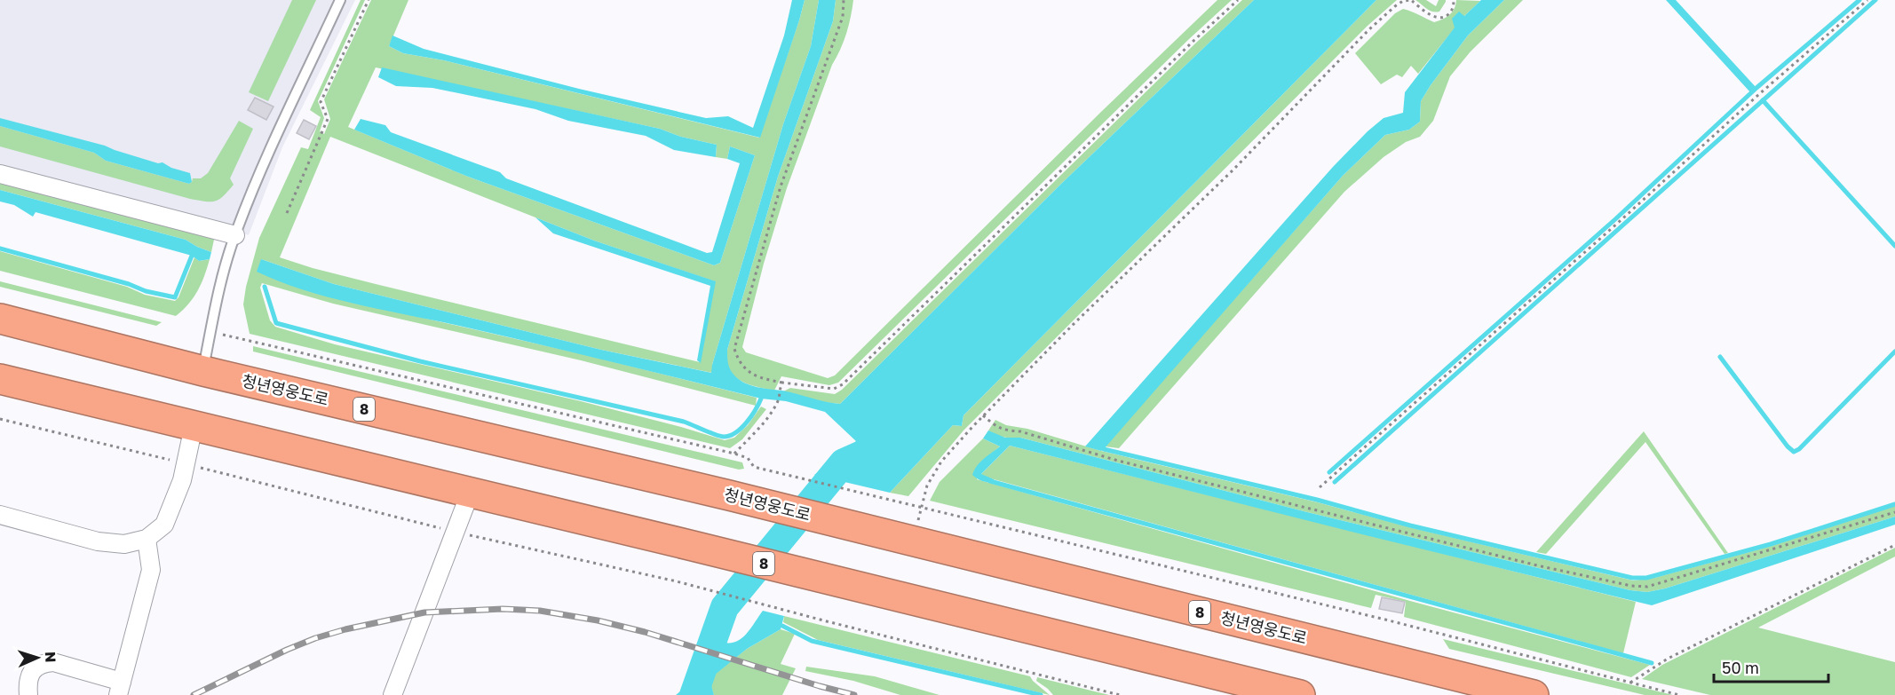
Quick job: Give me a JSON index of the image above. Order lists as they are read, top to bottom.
{
  "streets": {
    "highway": ["청년영웅도로", "8"]
  },
  "scale_bar": "50 m",
  "north": "right"
}
